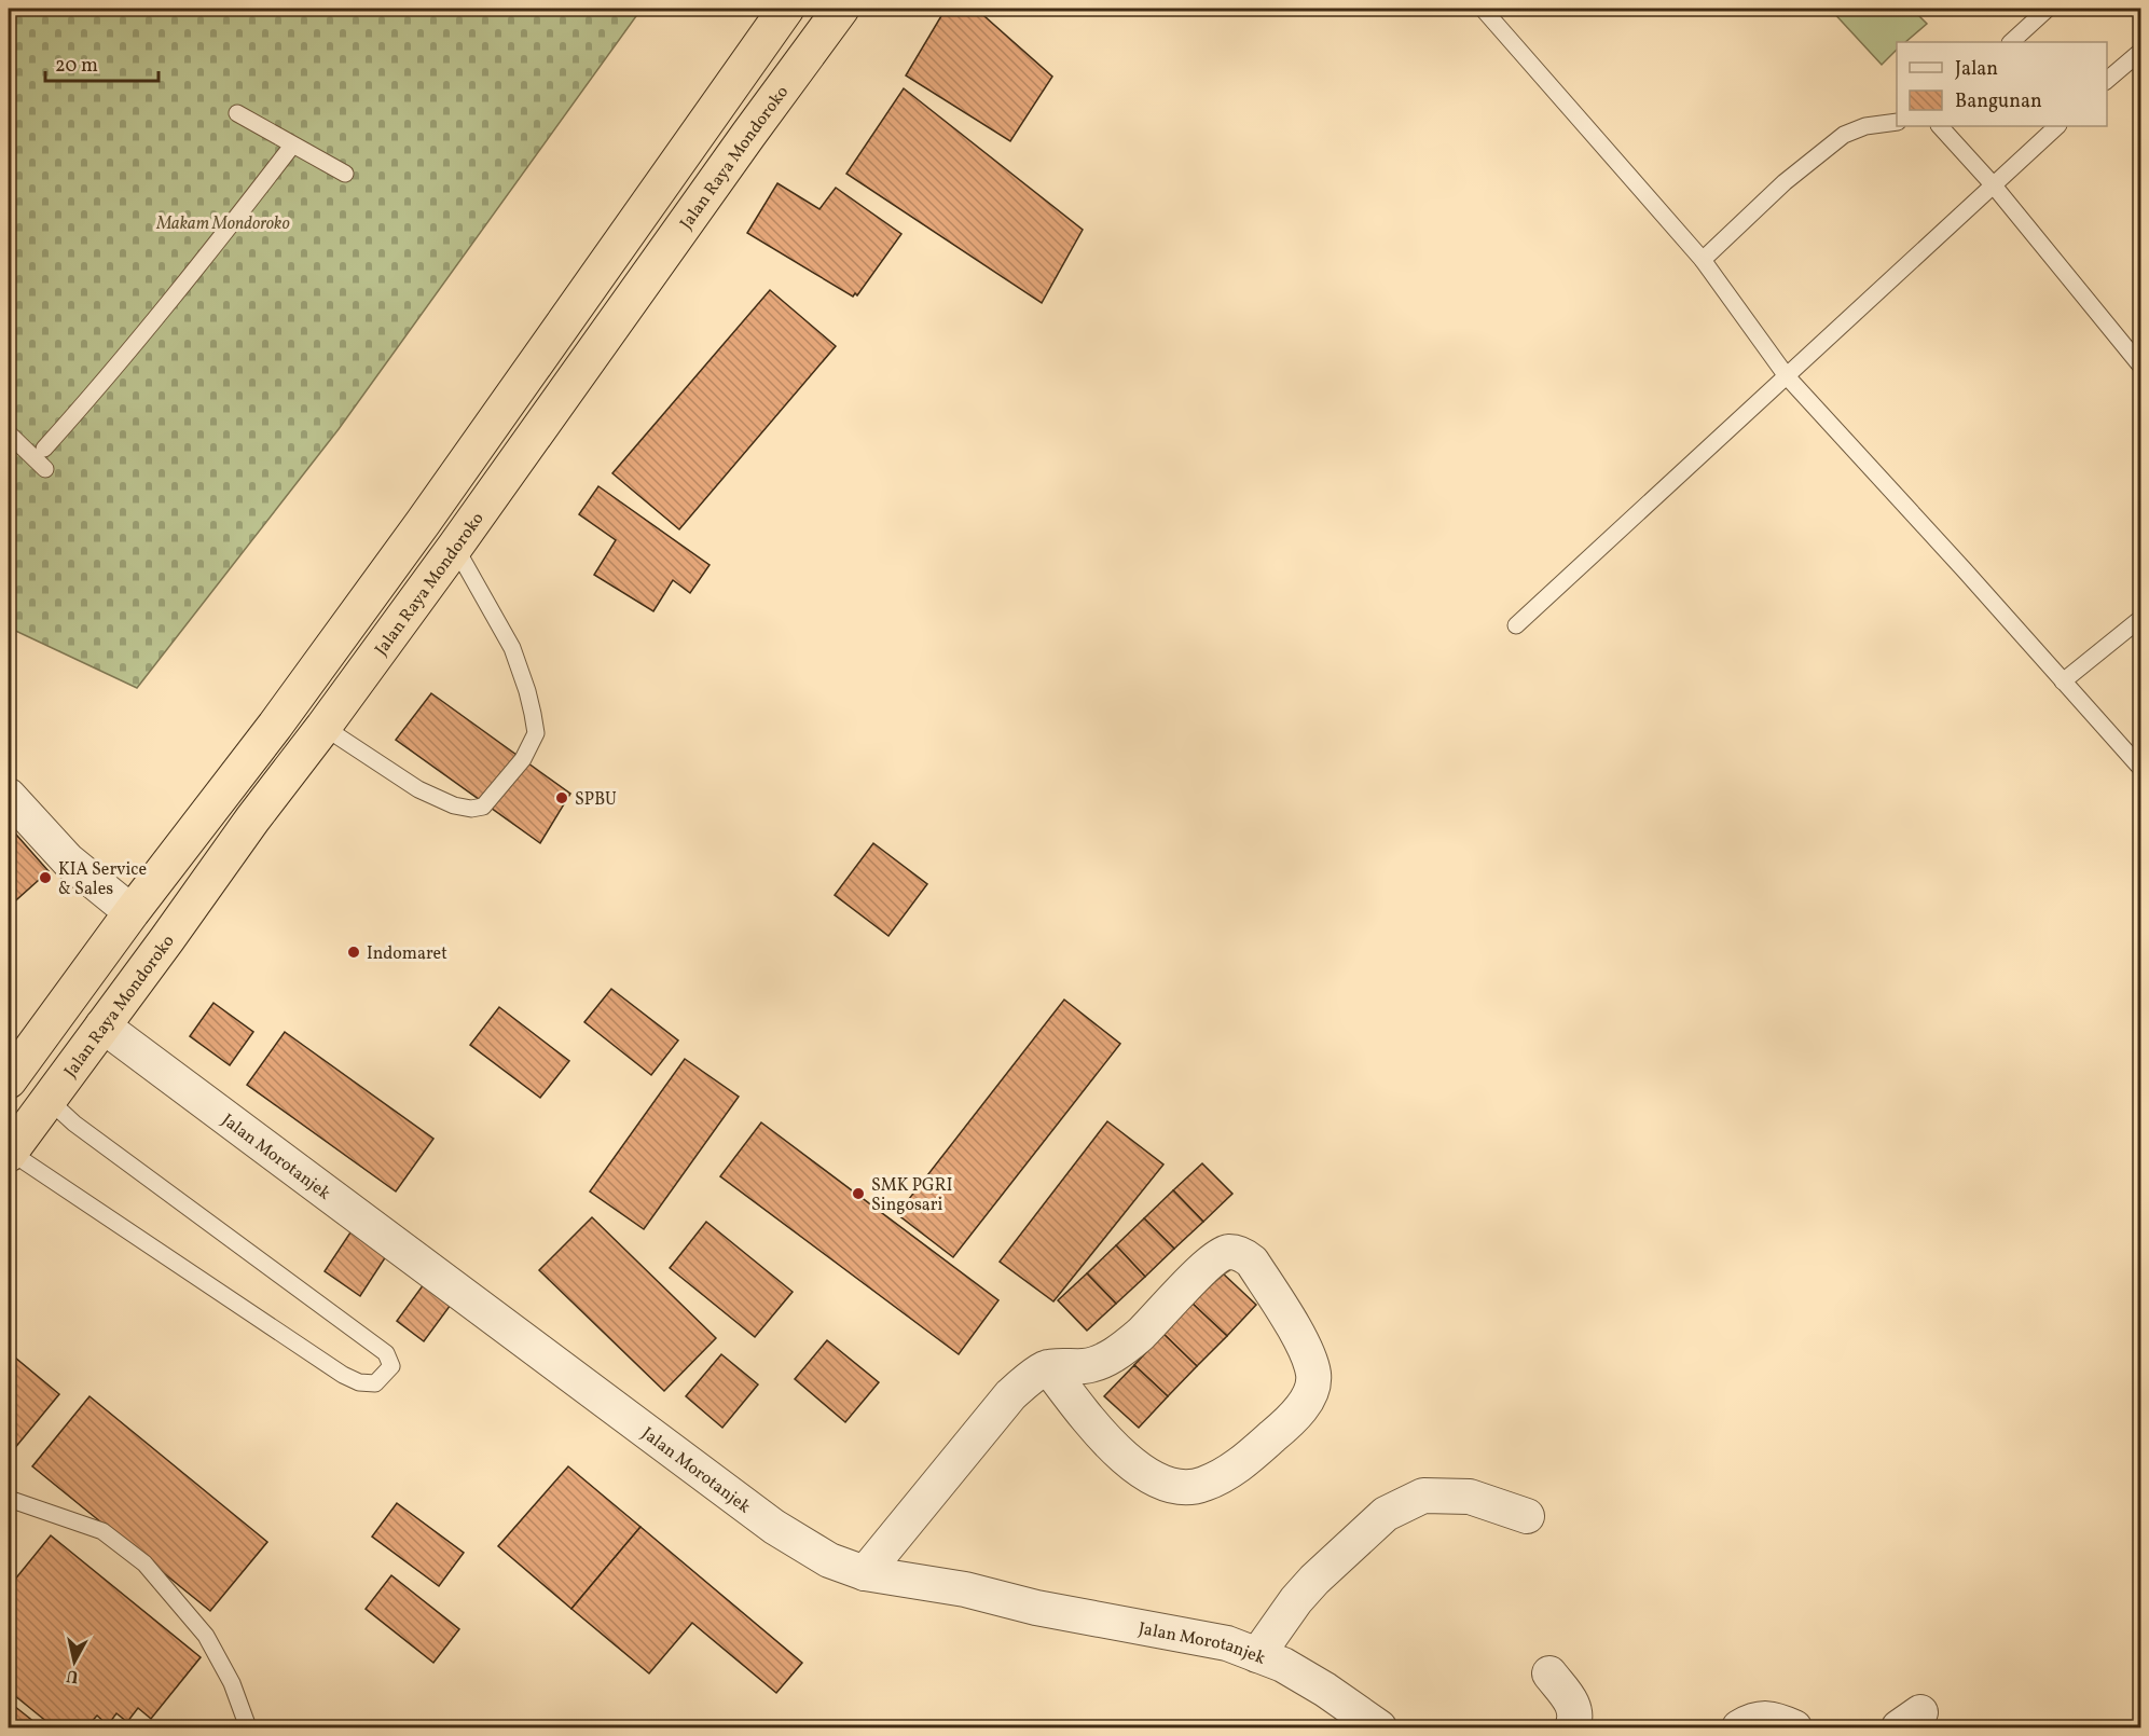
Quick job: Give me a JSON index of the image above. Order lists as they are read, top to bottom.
{
  "streets": {
    "highway": ["Jalan Raya Mondoroko"],
    "street": ["Jalan Morotanjek"]
  },
  "crossings": [
    ["Jalan Raya Mondoroko", "Jalan Morotanjek"]
  ],
  "parks": ["Makam Mondoroko"],
  "places": [
    "SPBU",
    "KIA Service & Sales",
    "Indomaret",
    "SMK PGRI Singosari"
  ],
  "legend": ["Jalan", "Bangunan"],
  "scale_bar": "20 m",
  "north": "bottom"
}
